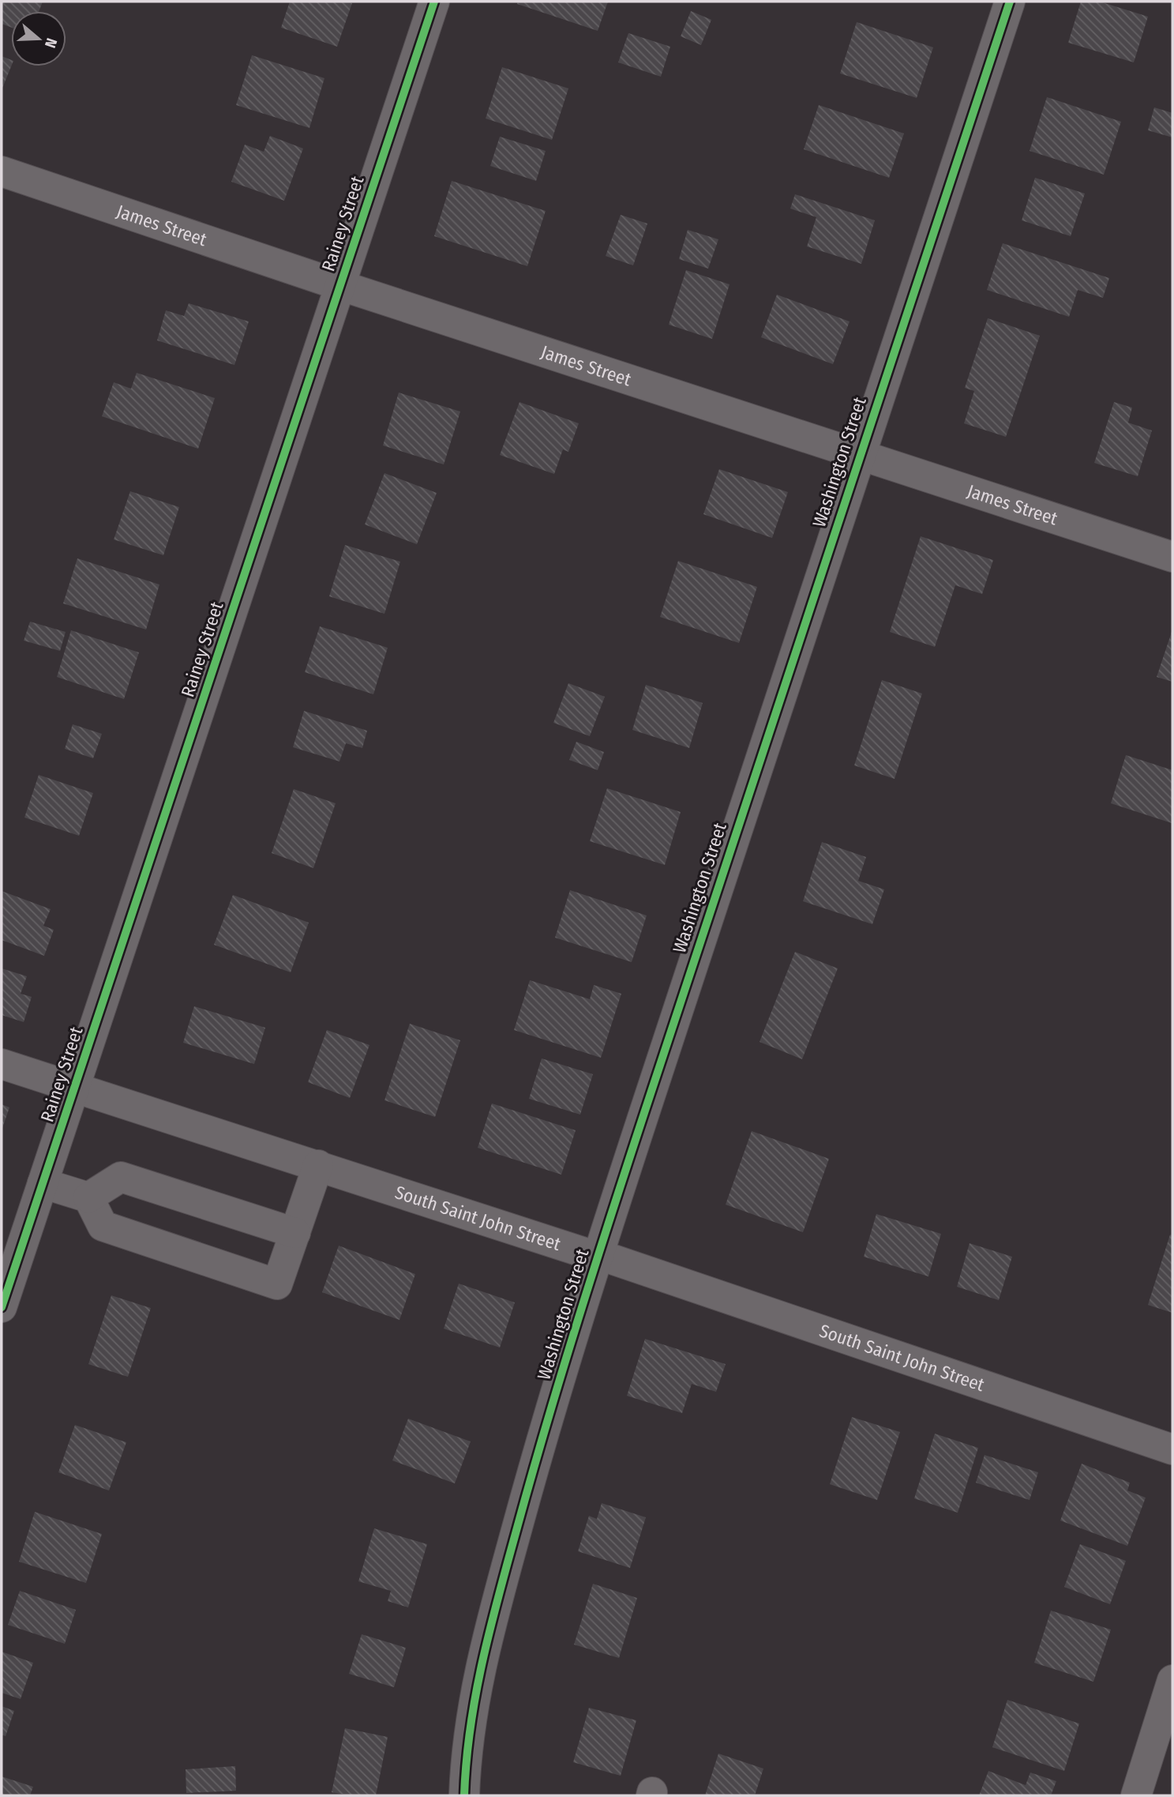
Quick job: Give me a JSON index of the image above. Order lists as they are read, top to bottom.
{
  "streets": {
    "street": [
      "Rainey Street",
      "James Street",
      "Washington Street",
      "South Saint John Street"
    ]
  },
  "crossings": [
    ["Rainey Street", "James Street"],
    ["Rainey Street", "South Saint John Street"],
    ["James Street", "Washington Street"],
    ["Washington Street", "South Saint John Street"]
  ],
  "north": "right"
}
